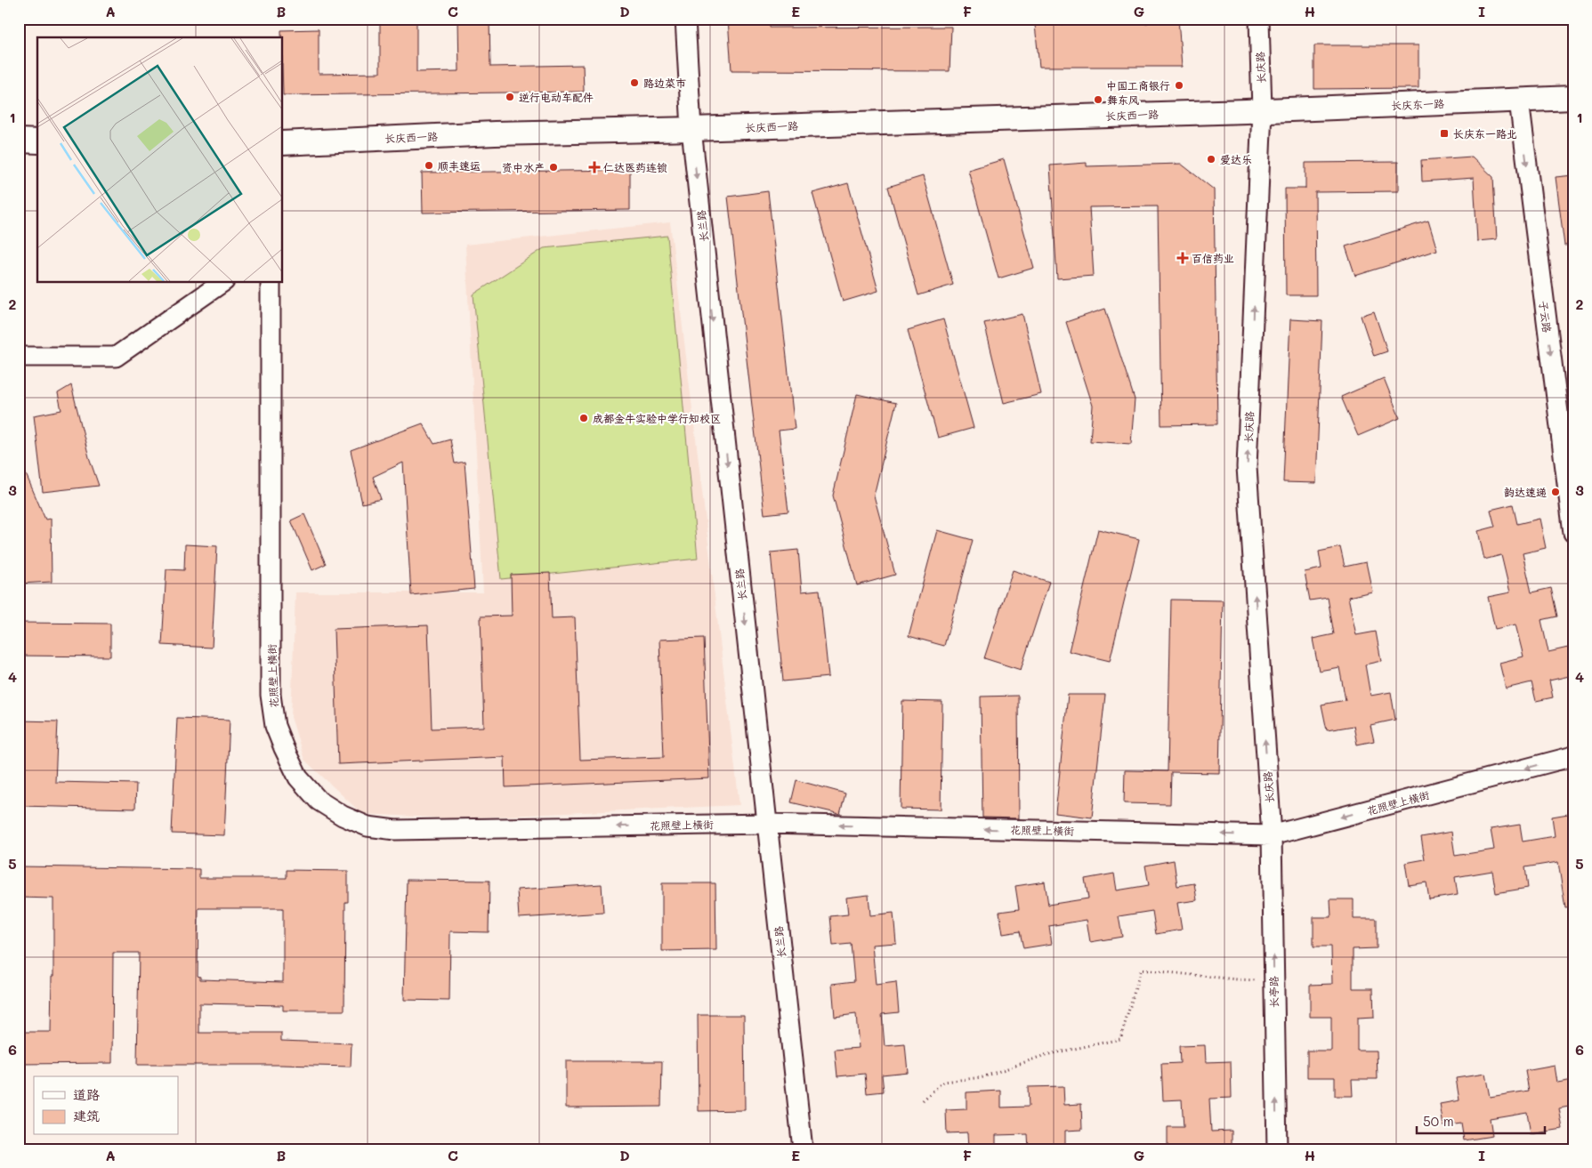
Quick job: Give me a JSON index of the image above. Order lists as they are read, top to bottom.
{
  "streets": {
    "main road": ["长庆东一路", "长庆西一路"],
    "street": [
      "长庆路",
      "长兰路",
      "子云路",
      "花照壁上横街",
      "长亭路"
    ]
  },
  "crossings": [
    ["长庆路", "长庆东一路"],
    ["长庆路", "长庆西一路"],
    ["长庆路", "花照壁上横街"],
    ["长庆路", "长亭路"],
    ["长庆东一路", "长庆西一路"],
    ["长庆东一路", "子云路"],
    ["长庆西一路", "长兰路"],
    ["长兰路", "花照壁上横街"],
    ["花照壁上横街", "长亭路"]
  ],
  "one_way": [
    "长庆路",
    "长兰路",
    "子云路",
    "长亭路"
  ],
  "places": {
    "other": [
      "路边菜市",
      "中国工商银行",
      "逆行电动车配件",
      "舞东风",
      "爱达乐",
      "顺丰速运",
      "资中水产",
      "成都金牛实验中学行知校区",
      "韵达速递"
    ],
    "transit": ["长庆东一路北"],
    "health": ["仁达医药连锁", "百信药业"]
  },
  "legend": ["道路", "建筑"],
  "scale_bar": "50 m",
  "grid": {
    "columns": [
      "A",
      "B",
      "C",
      "D",
      "E",
      "F",
      "G",
      "H",
      "I"
    ],
    "rows": [
      "1",
      "2",
      "3",
      "4",
      "5",
      "6"
    ]
  }
}
